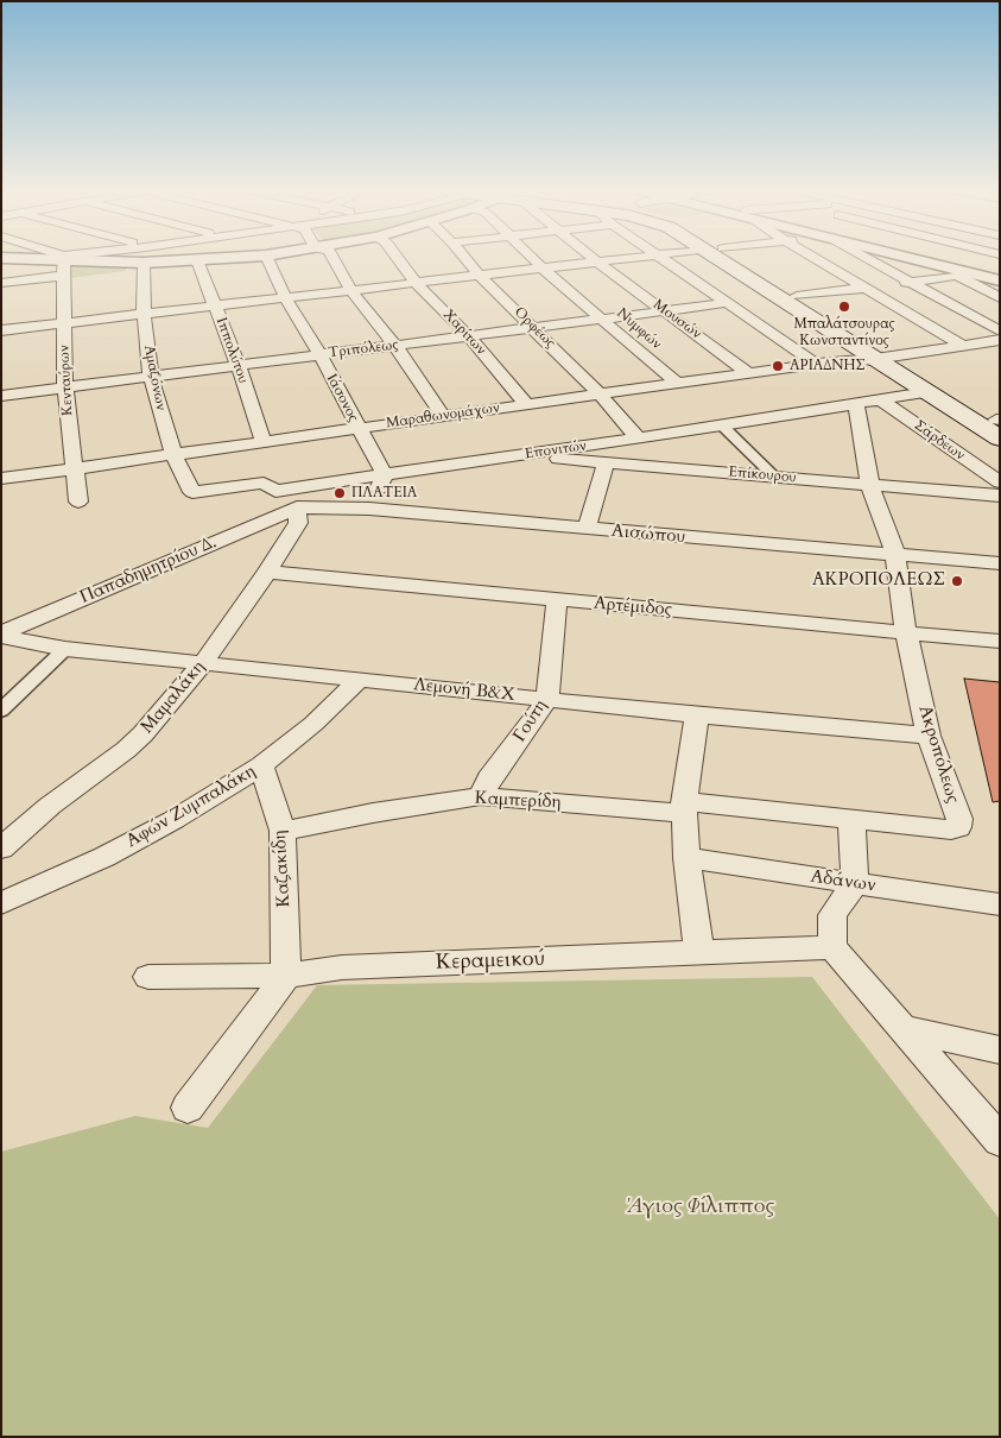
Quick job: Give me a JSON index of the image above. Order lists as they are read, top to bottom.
{
  "streets": {
    "street": [
      "Μουσών",
      "Ορφέως",
      "Νυμφών",
      "Χαρίτων",
      "Τριπόλεως",
      "Ιππολύτου",
      "Αμαζόνων",
      "Κενταύρων",
      "Ιάσονος",
      "Μαραθωνομάχων",
      "Σάρδεων",
      "Επονιτών",
      "Επίκουρου",
      "Αισώπου",
      "Παπαδημητρίου Δ.",
      "Αρτέμιδος",
      "Λεμονή Β&Χ",
      "Μαμαλάκη",
      "Γούτη",
      "Ακροπόλεως",
      "Καμπερίδη",
      "Αφών Ζυμπαλάκη",
      "Καζακίδη",
      "Αδάνων",
      "Κεραμεικού"
    ]
  },
  "crossings": [
    ["Μουσών", "Τριπόλεως"],
    ["Μουσών", "Μαραθωνομάχων"],
    ["Ορφέως", "Τριπόλεως"],
    ["Ορφέως", "Μαραθωνομάχων"],
    ["Ορφέως", "Επονιτών"],
    ["Νυμφών", "Τριπόλεως"],
    ["Νυμφών", "Μαραθωνομάχων"],
    ["Χαρίτων", "Τριπόλεως"],
    ["Χαρίτων", "Μαραθωνομάχων"],
    ["Τριπόλεως", "Ιππολύτου"],
    ["Τριπόλεως", "Αμαζόνων"],
    ["Τριπόλεως", "Κενταύρων"],
    ["Τριπόλεως", "Ιάσονος"],
    ["Ιππολύτου", "Μαραθωνομάχων"],
    ["Αμαζόνων", "Μαραθωνομάχων"],
    ["Αμαζόνων", "Επονιτών"],
    ["Κενταύρων", "Μαραθωνομάχων"],
    ["Ιάσονος", "Μαραθωνομάχων"],
    ["Ιάσονος", "Επονιτών"],
    ["Σάρδεων", "Επονιτών"],
    ["Επονιτών", "Επίκουρου"],
    ["Επονιτών", "Ακροπόλεως"],
    ["Επίκουρου", "Ακροπόλεως"],
    ["Αισώπου", "Παπαδημητρίου Δ."],
    ["Αισώπου", "Μαμαλάκη"],
    ["Αισώπου", "Ακροπόλεως"],
    ["Παπαδημητρίου Δ.", "Λεμονή Β&Χ"],
    ["Παπαδημητρίου Δ.", "Μαμαλάκη"],
    ["Αρτέμιδος", "Μαμαλάκη"],
    ["Αρτέμιδος", "Γούτη"],
    ["Αρτέμιδος", "Ακροπόλεως"],
    ["Λεμονή Β&Χ", "Μαμαλάκη"],
    ["Λεμονή Β&Χ", "Γούτη"],
    ["Λεμονή Β&Χ", "Ακροπόλεως"],
    ["Λεμονή Β&Χ", "Αφών Ζυμπαλάκη"],
    ["Γούτη", "Καμπερίδη"],
    ["Ακροπόλεως", "Καμπερίδη"],
    ["Καμπερίδη", "Καζακίδη"],
    ["Αφών Ζυμπαλάκη", "Καζακίδη"],
    ["Καζακίδη", "Κεραμεικού"]
  ],
  "parks": ["Άγιος Φίλιππος"],
  "places": [
    "Μπαλάτσουρας Κωνσταντίνος",
    "ΑΡΙΑΔΝΗΣ",
    "ΠΛΑΤΕΙΑ",
    "ΑΚΡΟΠΟΛΕΩΣ"
  ]
}
